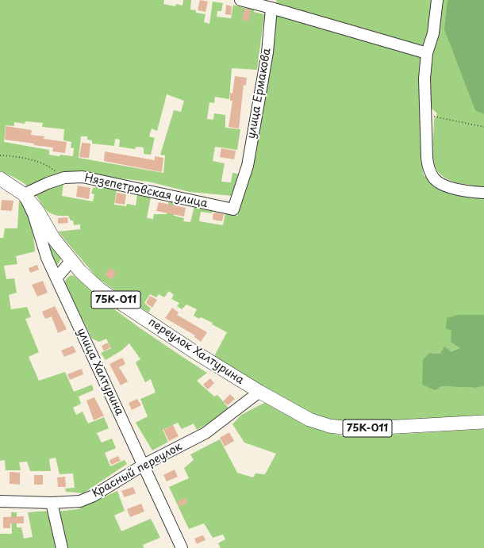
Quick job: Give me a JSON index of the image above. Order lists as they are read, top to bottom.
{
  "streets": {
    "main road": ["75К-011", "переулок Халтурина"],
    "street": [
      "улица Ермакова",
      "Нязепетровская улица",
      "улица Халтурина",
      "Красный переулок"
    ]
  },
  "crossings": [
    ["улица Ермакова", "Нязепетровская улица"],
    ["Нязепетровская улица", "переулок Халтурина"],
    ["Нязепетровская улица", "улица Халтурина"],
    ["75К-011", "переулок Халтурина"],
    ["75К-011", "Красный переулок"],
    ["переулок Халтурина", "улица Халтурина"],
    ["переулок Халтурина", "Красный переулок"],
    ["улица Халтурина", "Красный переулок"]
  ]
}
